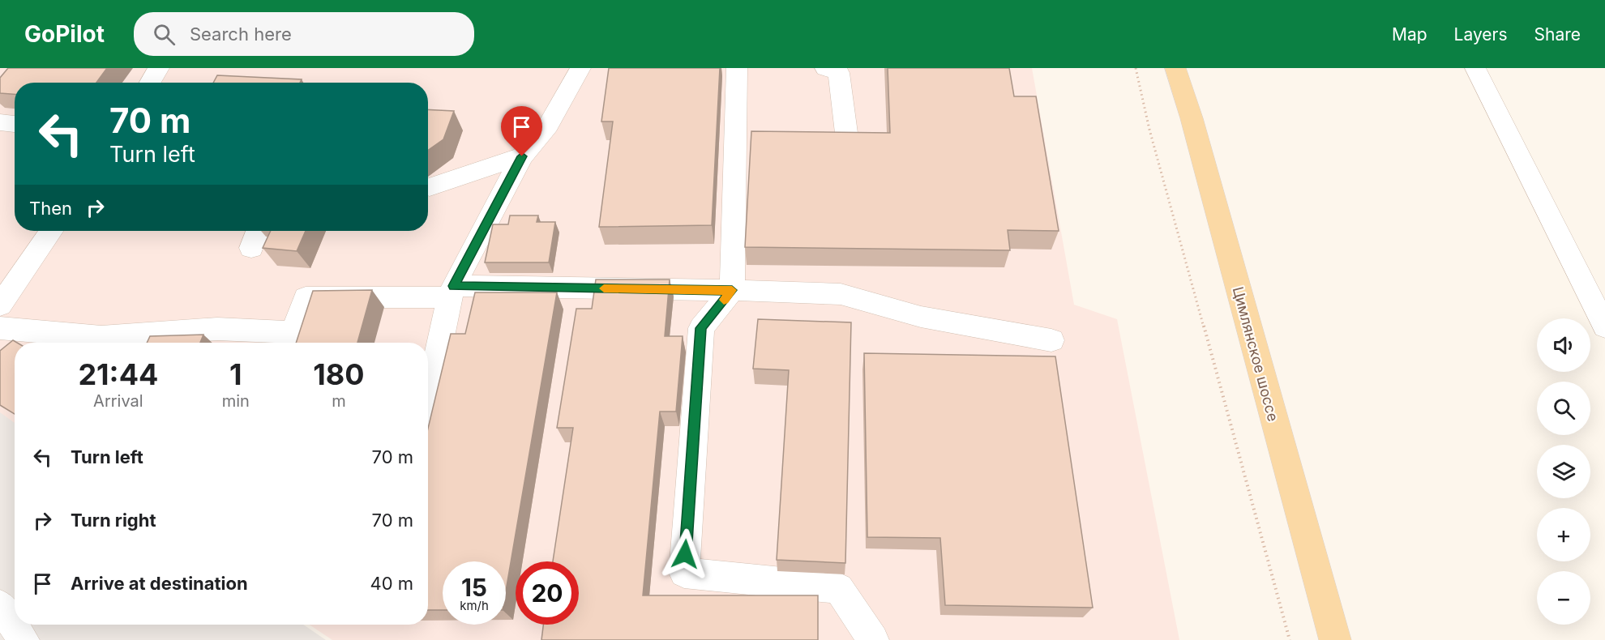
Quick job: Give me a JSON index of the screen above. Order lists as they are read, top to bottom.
{
  "streets": {
    "main road": ["Цимлянское шоссе"]
  },
  "page": {
    "header": "GoPilot",
    "search": "Search here",
    "nav": ["Map", "Layers", "Share"],
    "turn": ["70 m", "Turn left"],
    "then": "Then",
    "map_buttons": ["+", "−"],
    "eta": [
      "21:44",
      "Arrival",
      "1",
      "min",
      "180",
      "m"
    ],
    "list": [
      {
        "name": "Turn left",
        "value": "70 m"
      },
      {
        "name": "Turn right",
        "value": "70 m"
      },
      {
        "name": "Arrive at destination",
        "value": "40 m"
      }
    ],
    "speed": "15 km/h",
    "limit": "20"
  }
}
